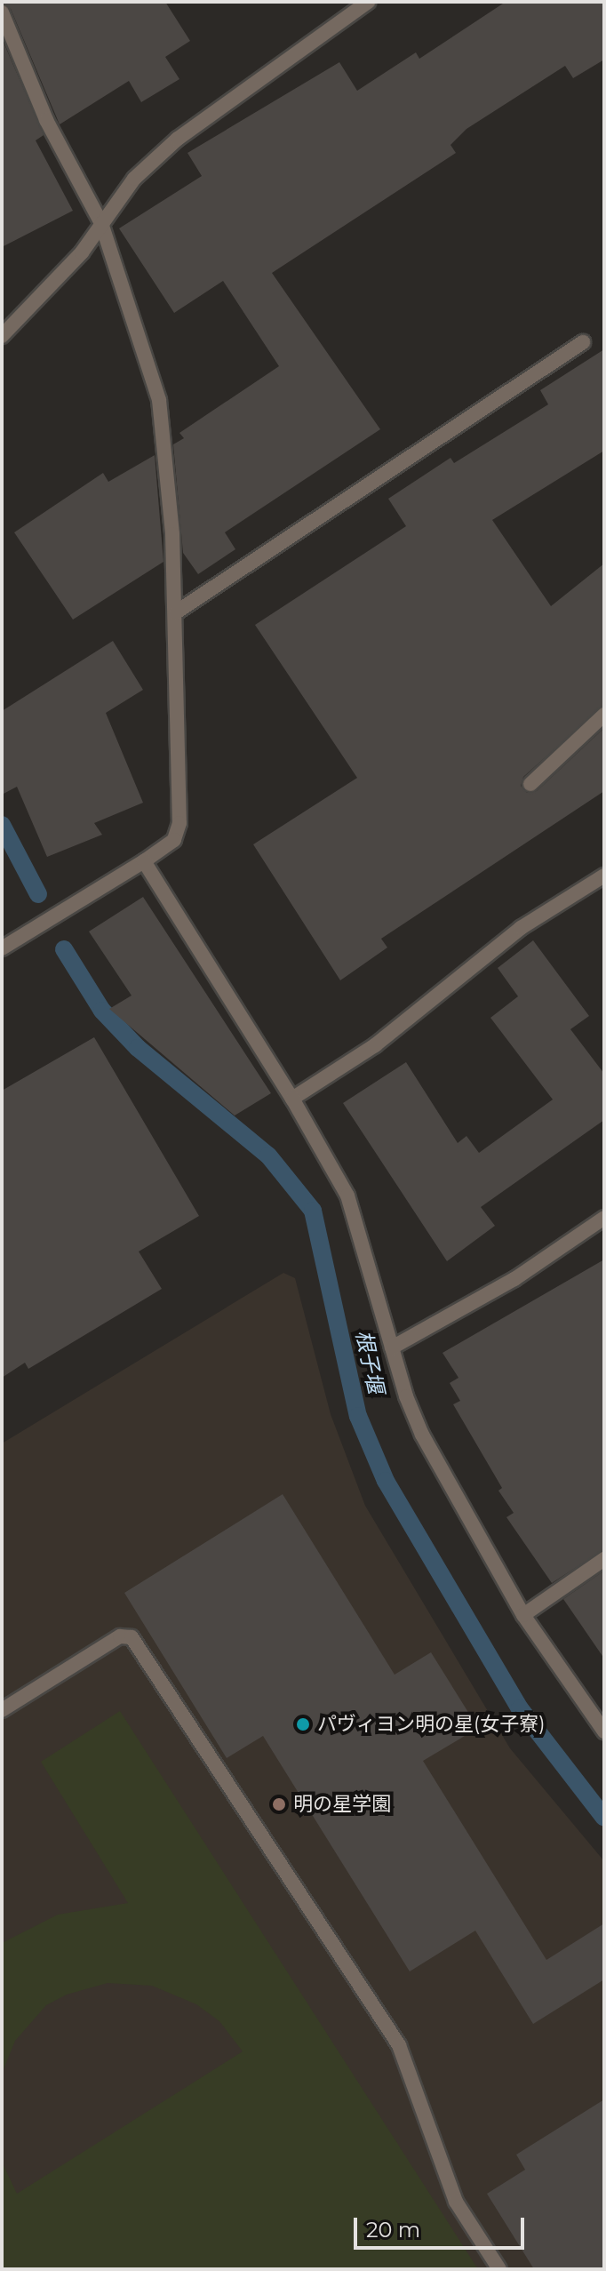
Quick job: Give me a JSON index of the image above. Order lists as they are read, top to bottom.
{
  "water": ["根子堰"],
  "places": ["パヴィヨン明の星(女子寮)", "明の星学園"],
  "scale_bar": "20 m"
}
